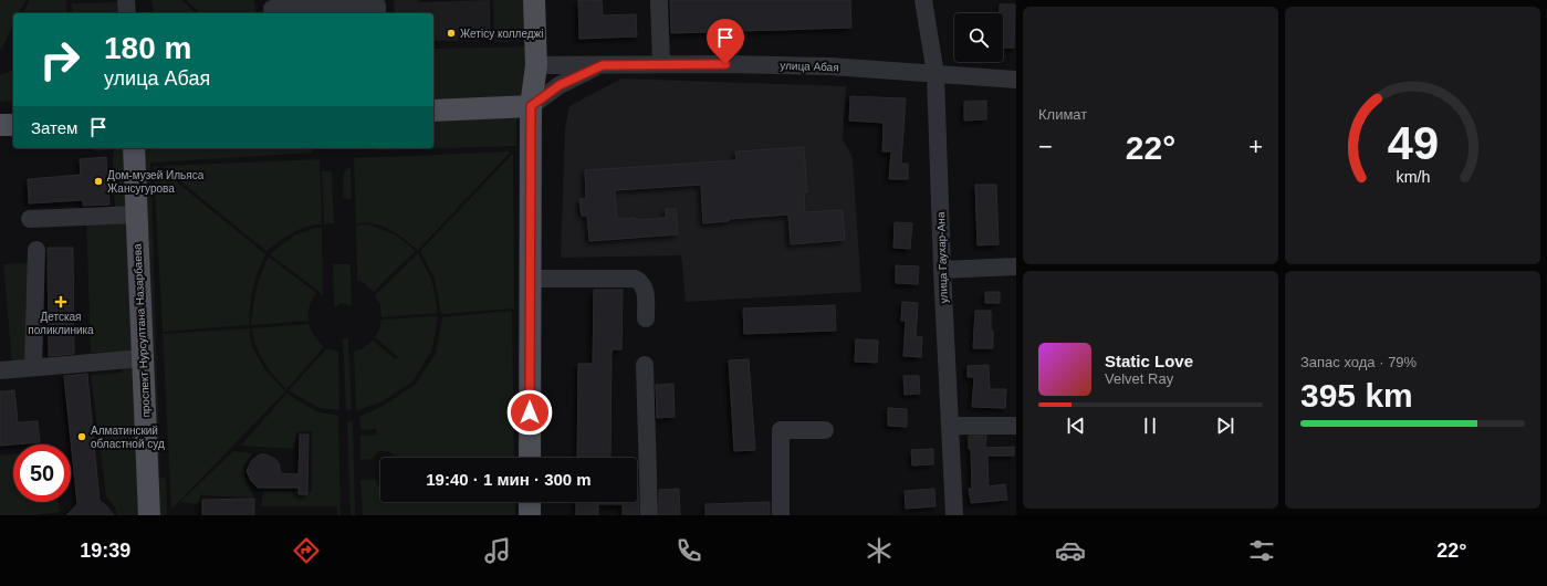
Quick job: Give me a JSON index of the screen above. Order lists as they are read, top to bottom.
{
  "streets": {
    "main road": ["проспект Нурсултана Назарбаева"],
    "street": ["улица Абая", "улица Гаухар-Ана"]
  },
  "crossings": [
    ["улица Абая", "улица Гаухар-Ана"]
  ],
  "places": {
    "other": ["Жетісу колледжі", "Дом-музей Ильяса Жансугурова", "Алматинский областной суд"],
    "health": ["Детская поликлиника"]
  },
  "page": {
    "tile": [
      "Климат",
      ["Запас хода · 79%", "395 km"]
    ],
    "turn": ["180 m", "улица Абая"],
    "then": "Затем",
    "heat": ["−", "22°", "+"],
    "song": ["Static Love", "Velvet Ray"],
    "limit": "50",
    "trip": "19:40 · 1 мин · 300 m",
    "tabs": ["19:39", "22°"],
    "gauge": ["49", "km/h"]
  }
}
